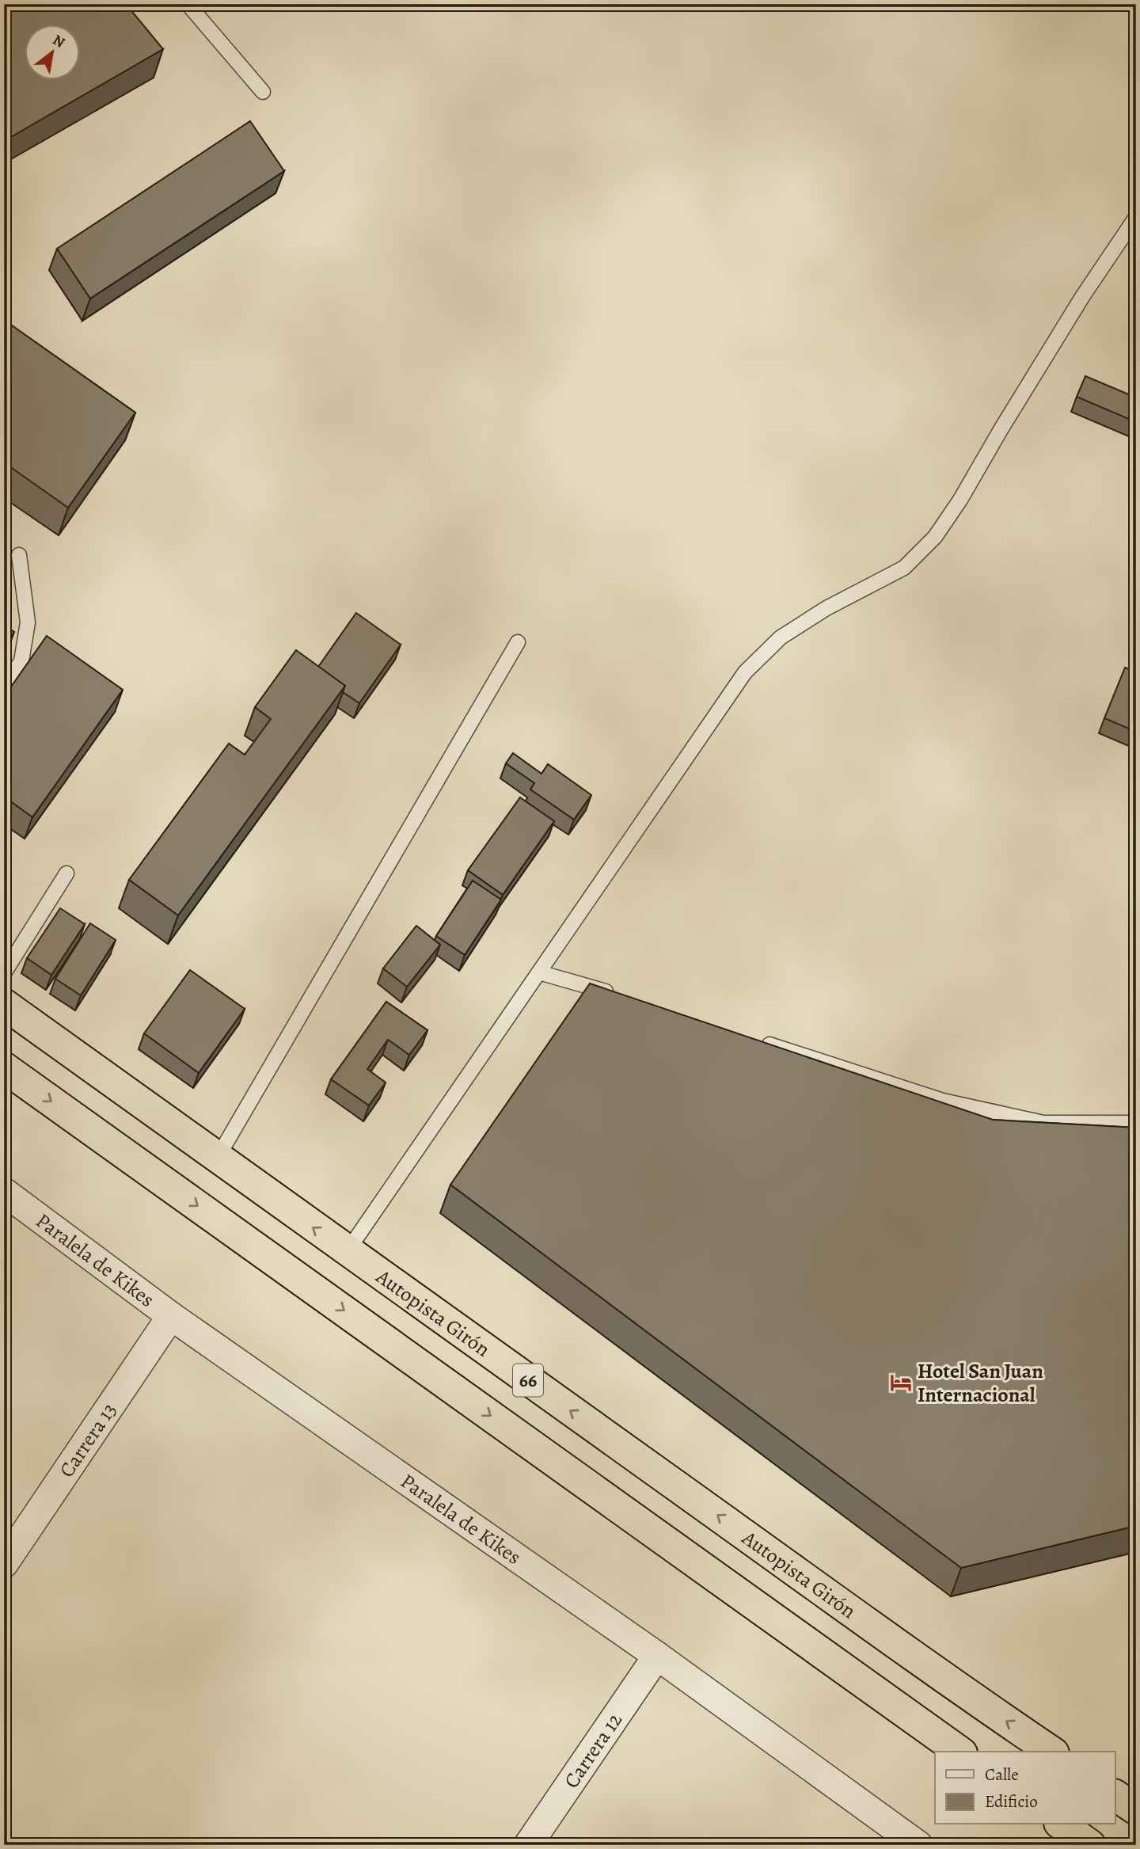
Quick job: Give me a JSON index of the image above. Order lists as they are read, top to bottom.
{
  "streets": {
    "highway": ["Autopista Girón", "66"],
    "street": ["Paralela de Kikes", "Carrera 13", "Carrera 12"]
  },
  "crossings": [
    ["Paralela de Kikes", "Carrera 13"],
    ["Paralela de Kikes", "Carrera 12"]
  ],
  "places": {
    "hotel": ["Hotel San Juan Internacional"]
  },
  "legend": ["Calle", "Edificio"],
  "north": "top right"
}
